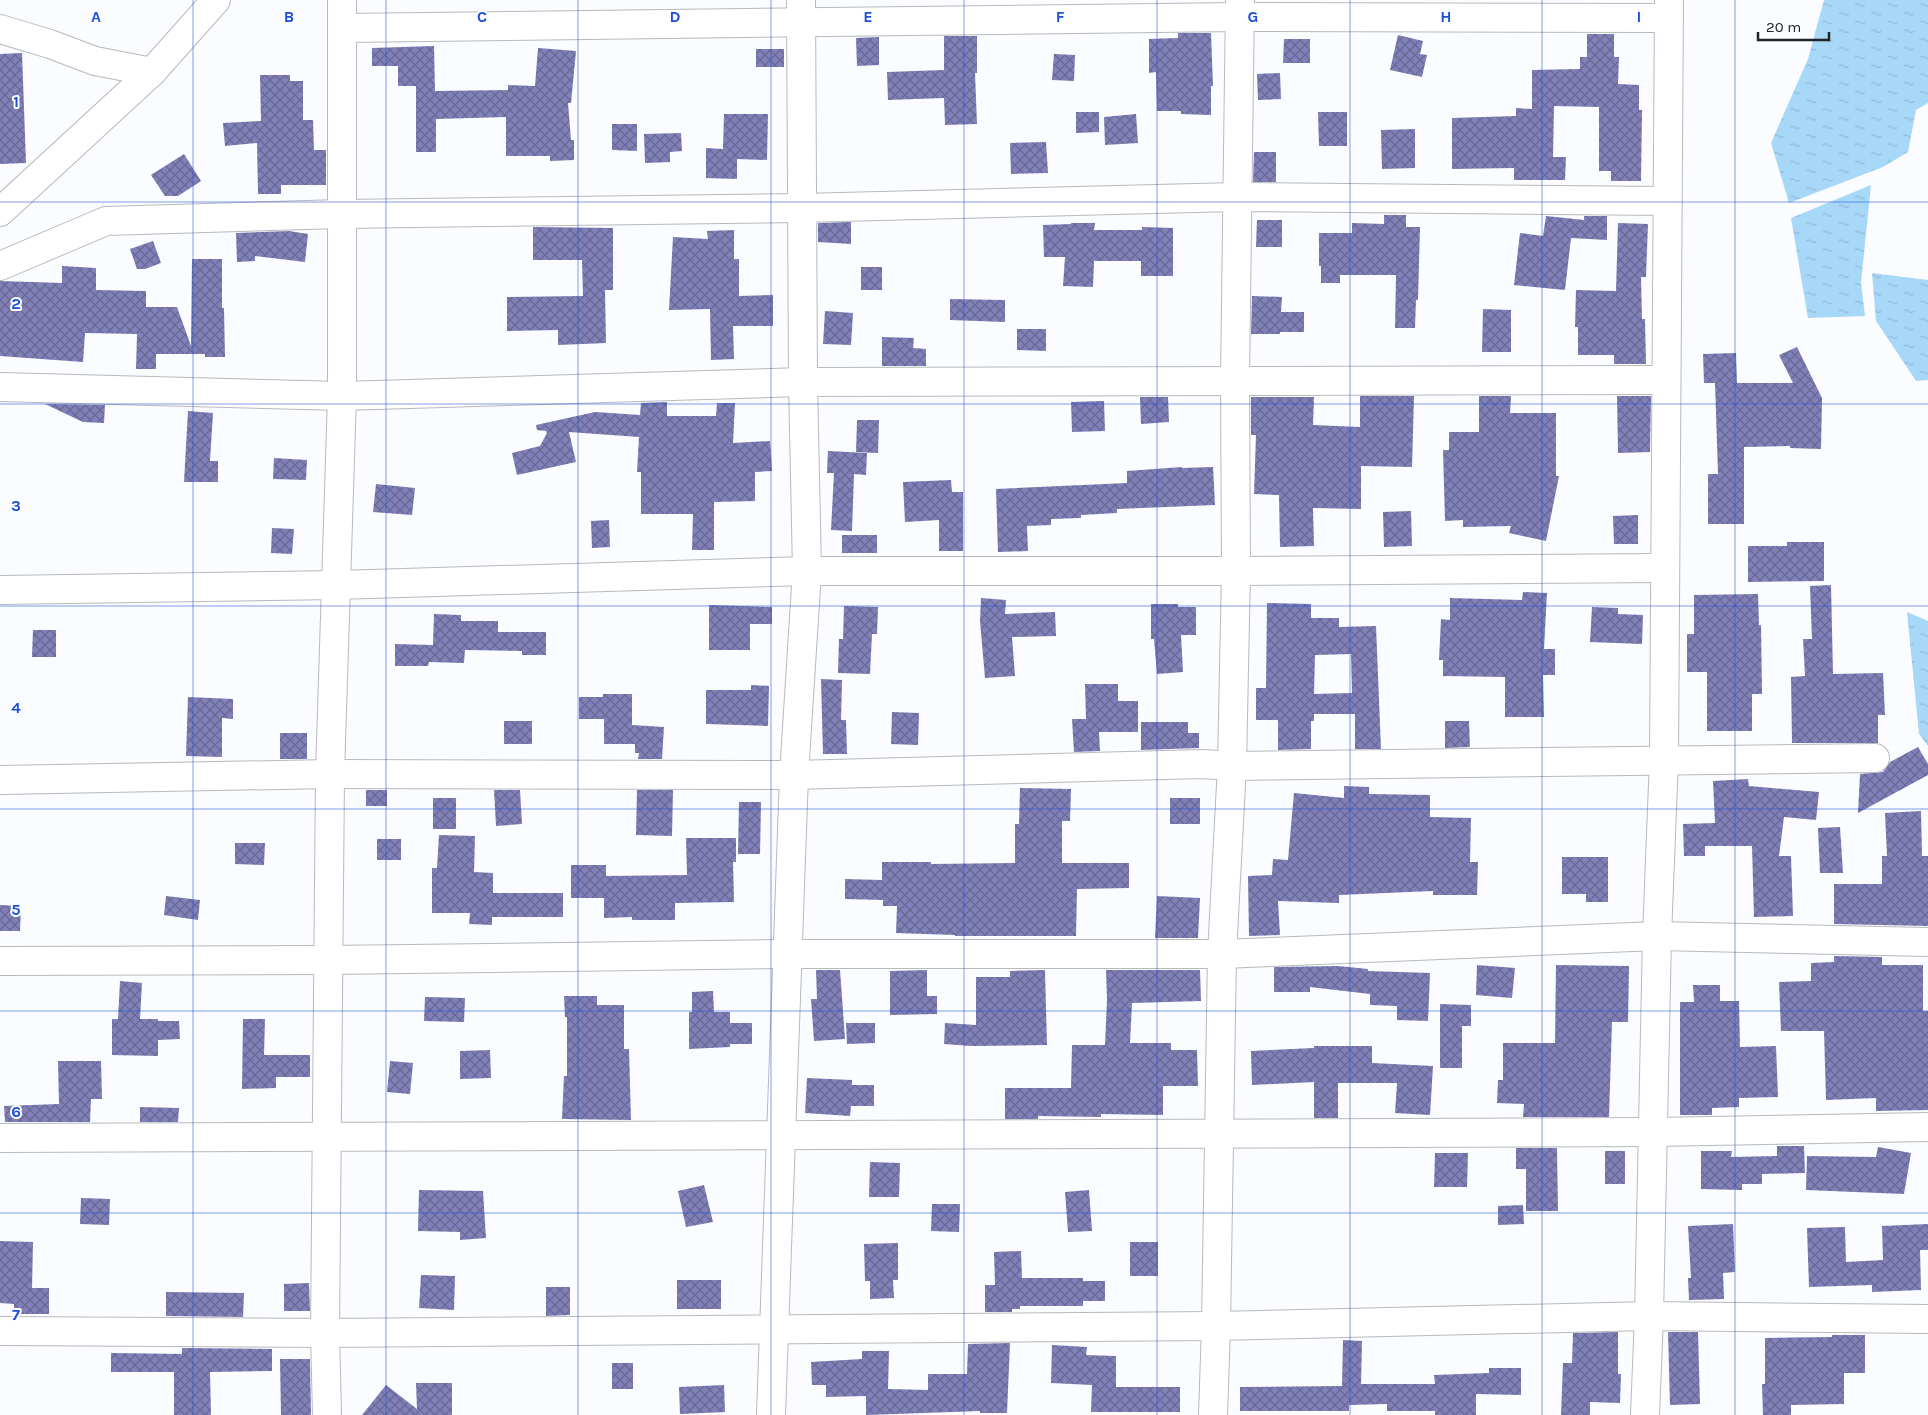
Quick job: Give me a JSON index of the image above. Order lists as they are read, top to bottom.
{
  "scale_bar": "20 m",
  "grid": {
    "columns": [
      "A",
      "B",
      "C",
      "D",
      "E",
      "F",
      "G",
      "H",
      "I"
    ],
    "rows": [
      "1",
      "2",
      "3",
      "4",
      "5",
      "6",
      "7"
    ]
  }
}
